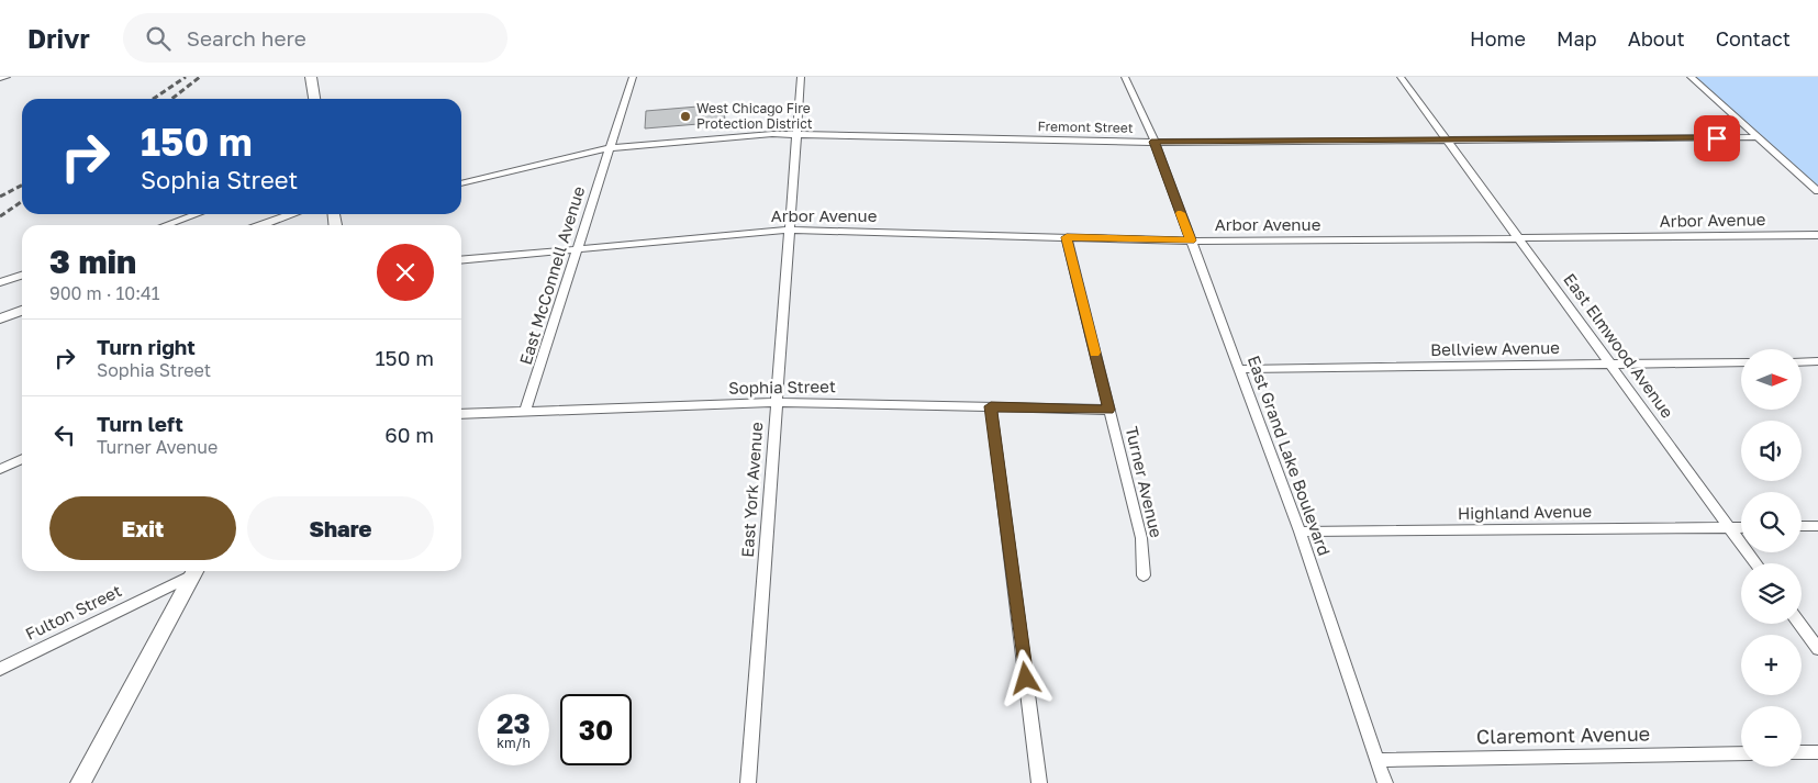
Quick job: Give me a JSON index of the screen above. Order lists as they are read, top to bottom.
{
  "streets": {
    "street": [
      "Fremont Street",
      "Arbor Avenue",
      "East McConnell Avenue",
      "East Elmwood Avenue",
      "Bellview Avenue",
      "Sophia Street",
      "East Grand Lake Boulevard",
      "Turner Avenue",
      "East York Avenue",
      "Highland Avenue",
      "Fulton Street",
      "Claremont Avenue"
    ]
  },
  "crossings": [
    ["Fremont Street", "East McConnell Avenue"],
    ["Fremont Street", "East Elmwood Avenue"],
    ["Fremont Street", "East Grand Lake Boulevard"],
    ["Fremont Street", "East York Avenue"],
    ["Arbor Avenue", "East McConnell Avenue"],
    ["Arbor Avenue", "East Elmwood Avenue"],
    ["Arbor Avenue", "East Grand Lake Boulevard"],
    ["Arbor Avenue", "Turner Avenue"],
    ["Arbor Avenue", "East York Avenue"],
    ["East McConnell Avenue", "Sophia Street"],
    ["East Elmwood Avenue", "Bellview Avenue"],
    ["East Elmwood Avenue", "Highland Avenue"],
    ["Bellview Avenue", "East Grand Lake Boulevard"],
    ["Sophia Street", "Turner Avenue"],
    ["Sophia Street", "East York Avenue"],
    ["East Grand Lake Boulevard", "Highland Avenue"],
    ["East Grand Lake Boulevard", "Claremont Avenue"]
  ],
  "places": ["West Chicago Fire Protection District"],
  "north": "right",
  "page": {
    "header": "Drivr",
    "search": "Search here",
    "nav": [
      "Home",
      "Map",
      "About",
      "Contact"
    ],
    "turn": ["150 m", "Sophia Street"],
    "heading": ["3 min", "900 m · 10:41"],
    "list": [
      {
        "name": "Turn right",
        "note": "Sophia Street",
        "value": "150 m"
      },
      {
        "name": "Turn left",
        "note": "Turner Avenue",
        "value": "60 m"
      }
    ],
    "map_buttons": ["+", "−"],
    "buttons": ["Exit", "Share"],
    "speed": "23 km/h",
    "limit": "30"
  }
}
